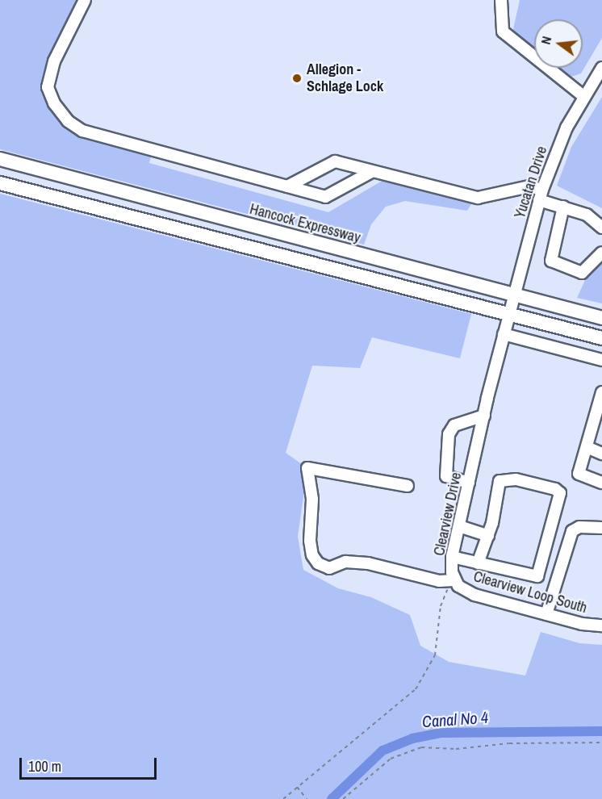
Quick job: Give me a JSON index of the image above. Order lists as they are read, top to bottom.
{
  "streets": {
    "main road": ["Hancock Expressway"],
    "street": ["Yucatan Drive", "Clearview Drive", "Clearview Loop South"]
  },
  "crossings": [
    ["Yucatan Drive", "Hancock Expressway"],
    ["Yucatan Drive", "Clearview Drive"],
    ["Clearview Drive", "Clearview Loop South"]
  ],
  "water": ["Canal No 4"],
  "places": ["Allegion - Schlage Lock"],
  "scale_bar": "100 m",
  "north": "left"
}
